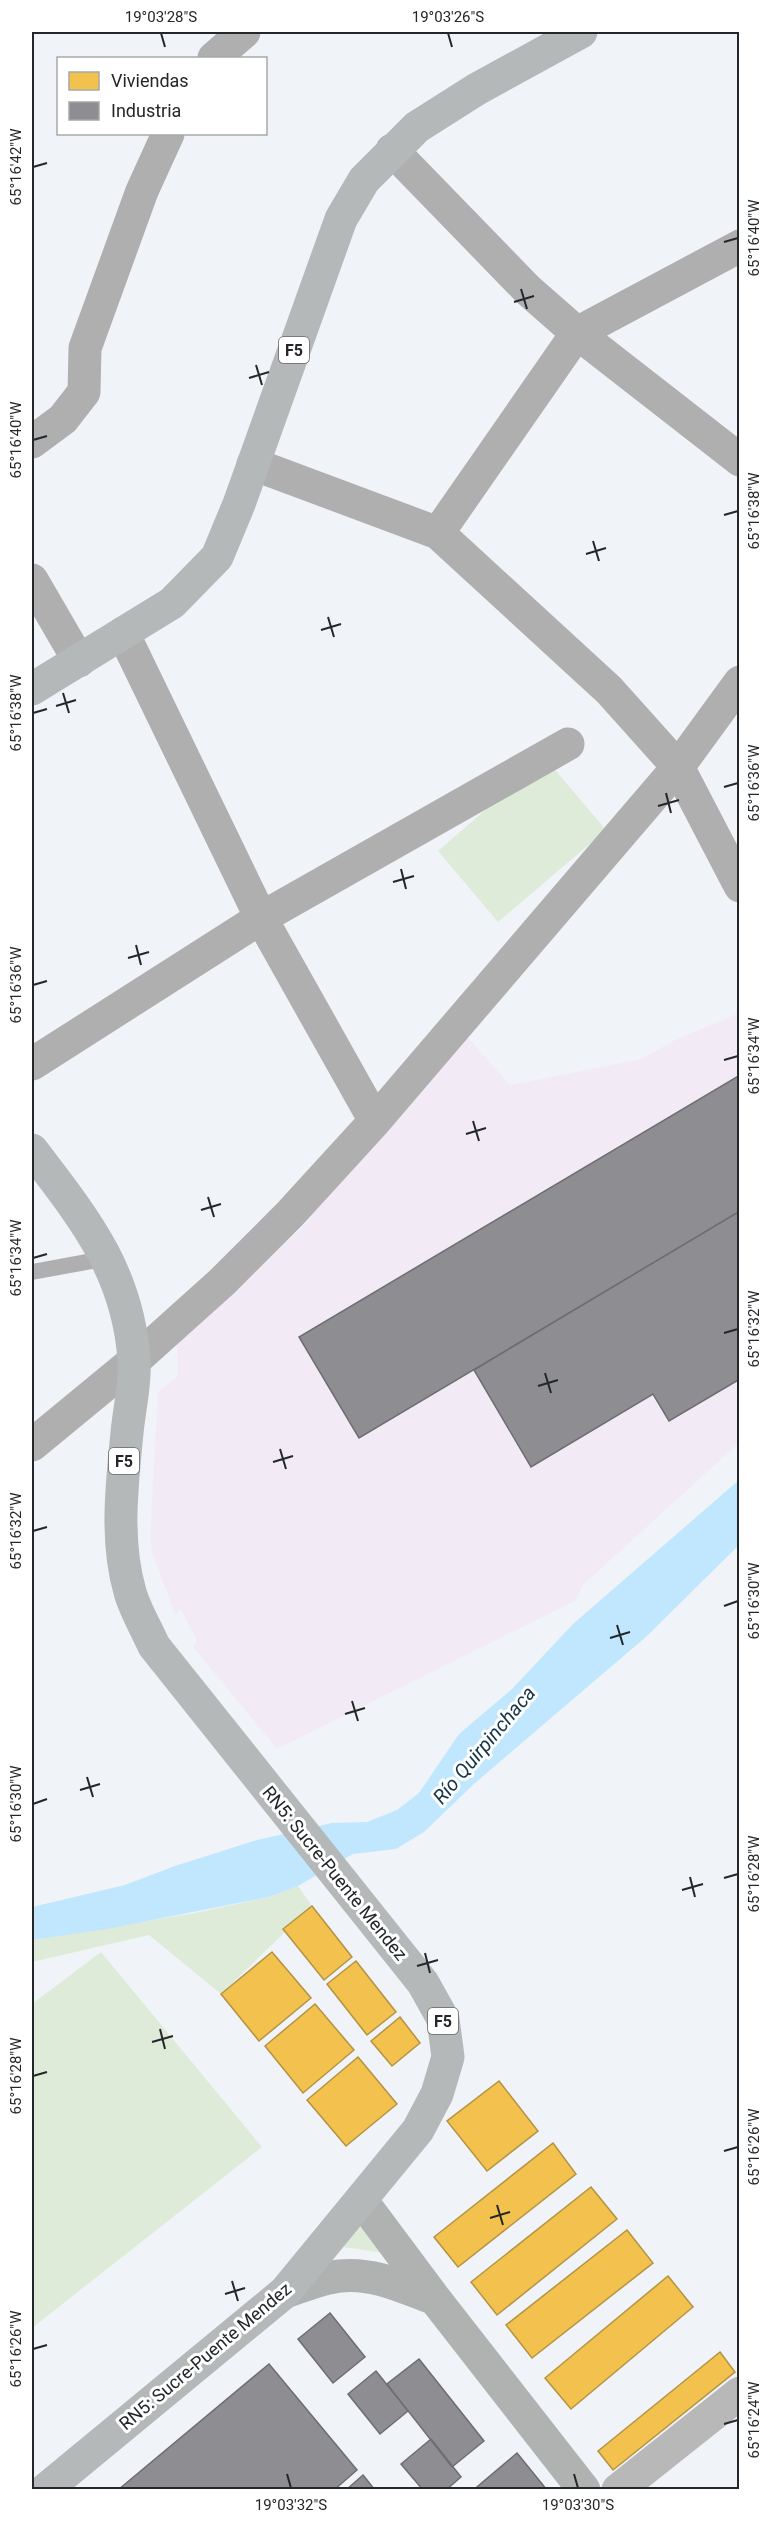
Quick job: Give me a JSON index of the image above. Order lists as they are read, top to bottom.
{
  "streets": {
    "highway": ["F5", "RN5: Sucre-Puente Mendez"]
  },
  "water": ["Río Quirpinchaca"],
  "legend": ["Viviendas", "Industria"],
  "coordinates": [
    "19°03'28\"S",
    "19°03'26\"S",
    "65°16'42\"W",
    "65°16'40\"W",
    "65°16'38\"W",
    "65°16'36\"W",
    "65°16'34\"W",
    "65°16'32\"W",
    "65°16'30\"W",
    "65°16'28\"W",
    "65°16'26\"W",
    "65°16'24\"W",
    "19°03'32\"S",
    "19°03'30\"S"
  ]
}
